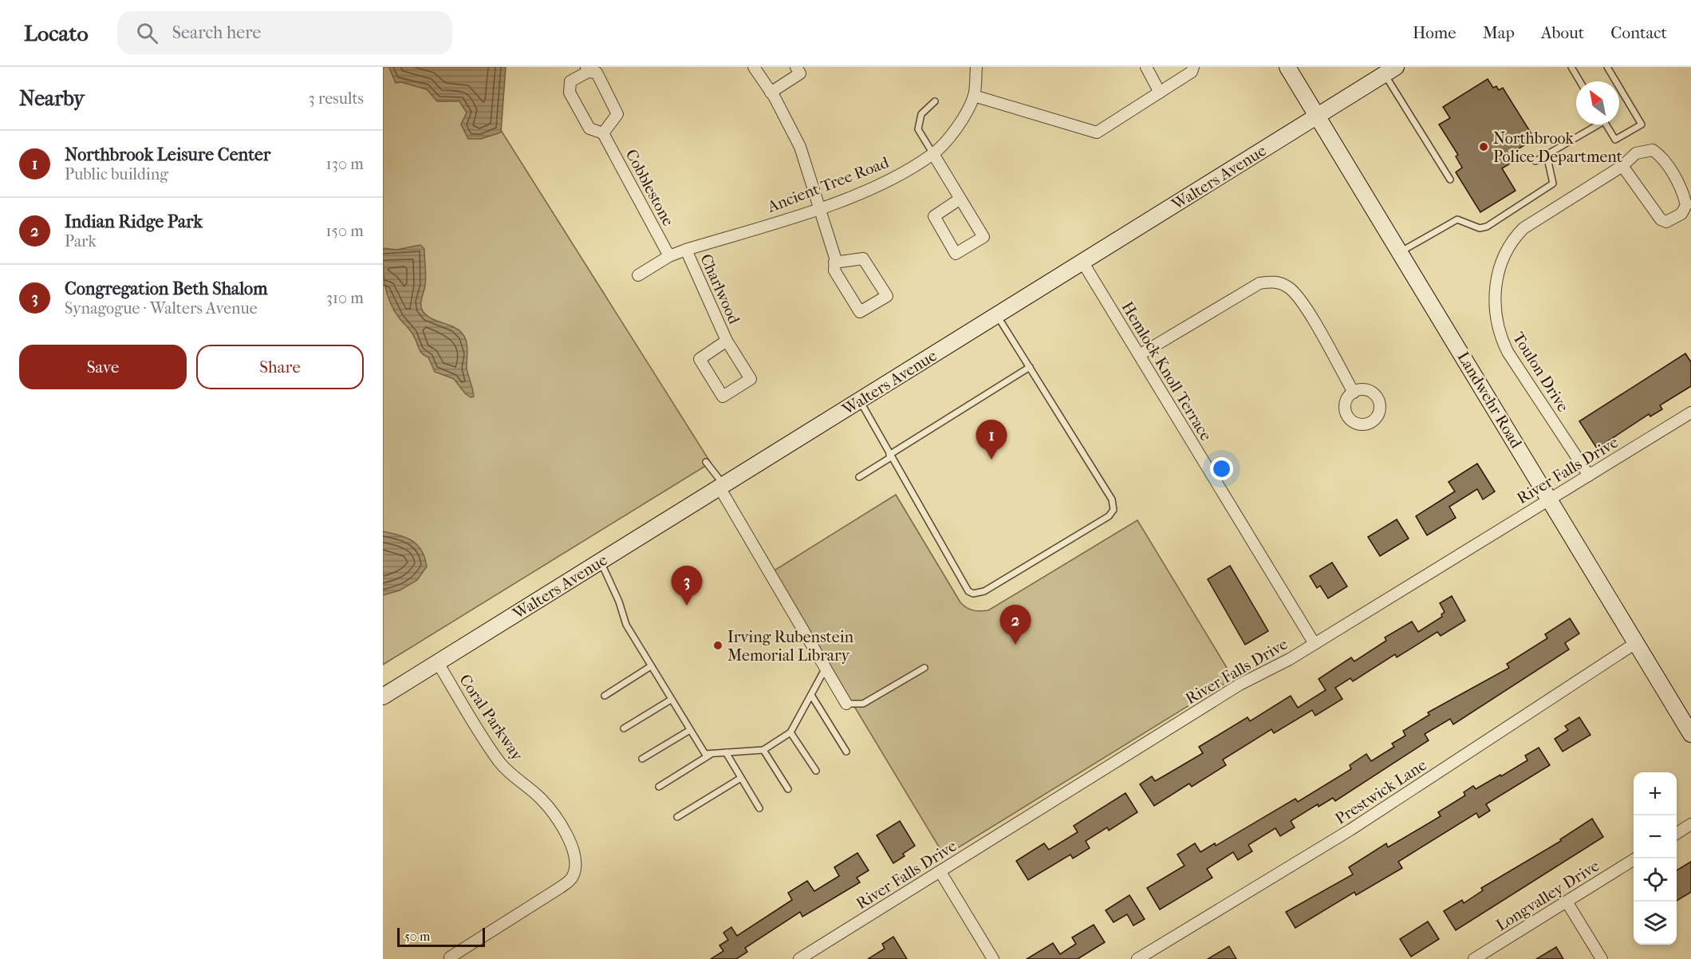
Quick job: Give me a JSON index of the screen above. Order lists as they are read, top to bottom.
{
  "streets": {
    "main road": ["Walters Avenue", "Landwehr Road"],
    "street": [
      "Ancient Tree Road",
      "Cobblestone",
      "Charlwood",
      "Hemlock Knoll Terrace",
      "Toulon Drive",
      "River Falls Drive",
      "Coral Parkway",
      "Prestwick Lane",
      "Longvalley Drive"
    ]
  },
  "crossings": [
    ["Walters Avenue", "Hemlock Knoll Terrace"],
    ["Walters Avenue", "Landwehr Road"],
    ["Walters Avenue", "Coral Parkway"],
    ["Ancient Tree Road", "Cobblestone"],
    ["Ancient Tree Road", "Charlwood"],
    ["Hemlock Knoll Terrace", "River Falls Drive"],
    ["Toulon Drive", "River Falls Drive"],
    ["Landwehr Road", "River Falls Drive"],
    ["Landwehr Road", "Prestwick Lane"]
  ],
  "places": ["Northbrook Police Department", "Irving Rubenstein Memorial Library"],
  "scale_bar": "50 m",
  "north": "top left",
  "page": {
    "header": "Locato",
    "search": "Search here",
    "nav": [
      "Home",
      "Map",
      "About",
      "Contact"
    ],
    "heading": ["Nearby", "3 results"],
    "list": [
      {
        "mark": "1",
        "name": "Northbrook Leisure Center",
        "note": "Public building",
        "value": "130 m"
      },
      {
        "mark": "2",
        "name": "Indian Ridge Park",
        "note": "Park",
        "value": "150 m"
      },
      {
        "mark": "3",
        "name": "Congregation Beth Shalom",
        "note": "Synagogue · Walters Avenue",
        "value": "310 m"
      }
    ],
    "buttons": ["Save", "Share"],
    "pins": ["1", "3", "2"],
    "map_buttons": ["+", "−"],
    "scale": "50 m"
  }
}
